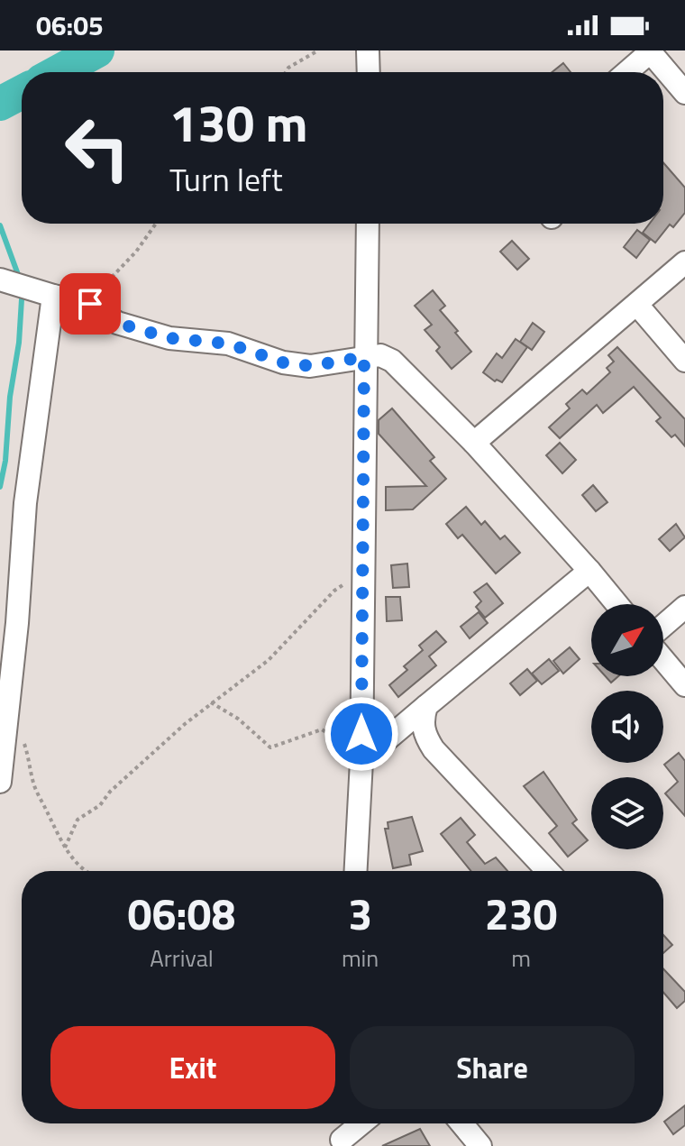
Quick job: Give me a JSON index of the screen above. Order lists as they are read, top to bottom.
{
  "north": "top right",
  "page": {
    "status": "06:05",
    "turn": ["130 m", "Turn left"],
    "eta": [
      "06:08",
      "Arrival",
      "3",
      "min",
      "230",
      "m"
    ],
    "buttons": ["Exit", "Share"]
  }
}
